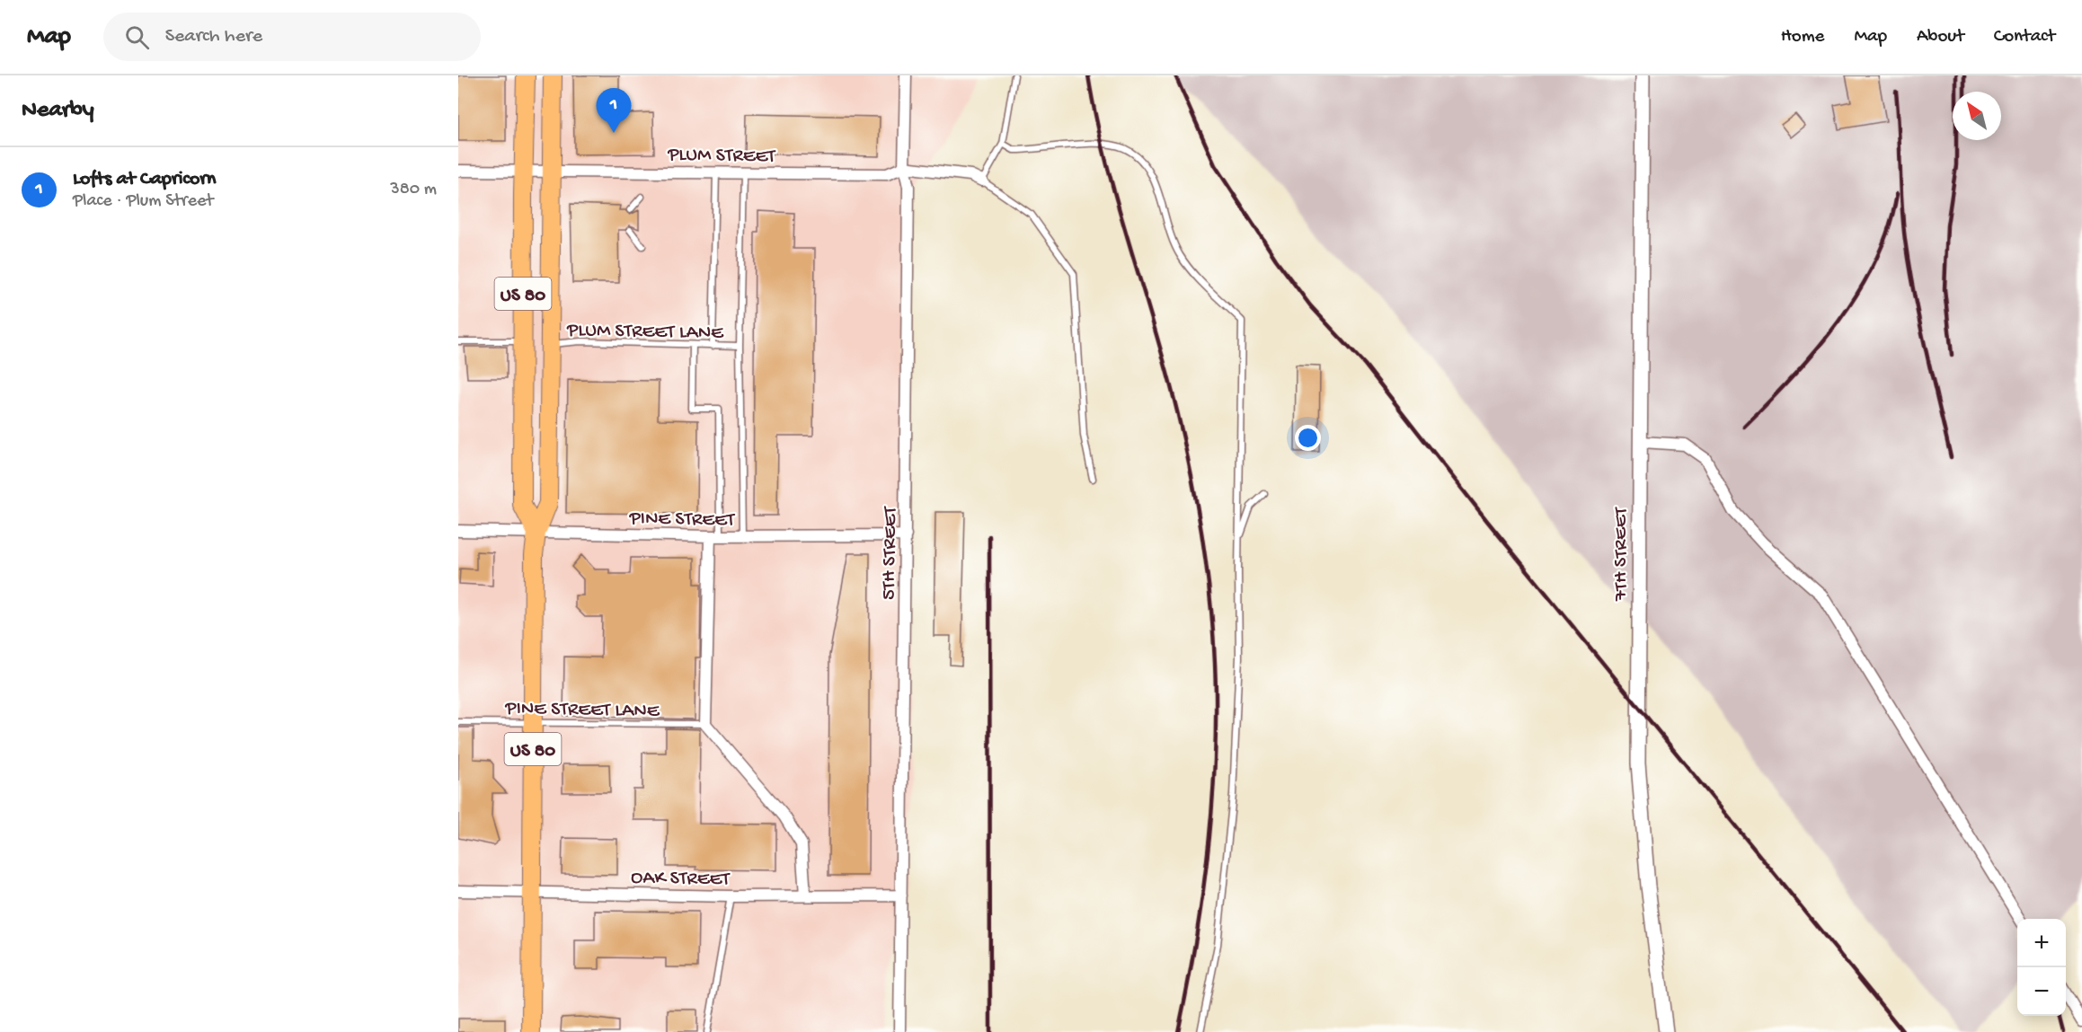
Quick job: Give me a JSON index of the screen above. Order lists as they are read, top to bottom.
{
  "streets": {
    "main road": ["US 80"],
    "street": [
      "PLUM STREET",
      "PINE STREET",
      "5TH STREET",
      "7TH STREET",
      "OAK STREET"
    ],
    "lane": ["PLUM STREET LANE", "PINE STREET LANE"]
  },
  "crossings": [
    ["PLUM STREET", "US 80"],
    ["PLUM STREET", "5TH STREET"],
    ["US 80", "PLUM STREET LANE"],
    ["US 80", "PINE STREET"],
    ["US 80", "PINE STREET LANE"],
    ["US 80", "OAK STREET"],
    ["PINE STREET", "5TH STREET"],
    ["5TH STREET", "OAK STREET"]
  ],
  "north": "top left",
  "page": {
    "header": "Map",
    "search": "Search here",
    "nav": [
      "Home",
      "Map",
      "About",
      "Contact"
    ],
    "heading": "Nearby",
    "pins": "1",
    "list": [
      {
        "mark": "1",
        "name": "Lofts at Capricorn",
        "note": "Place · Plum Street",
        "value": "380 m"
      }
    ],
    "map_buttons": ["+", "−"]
  }
}
